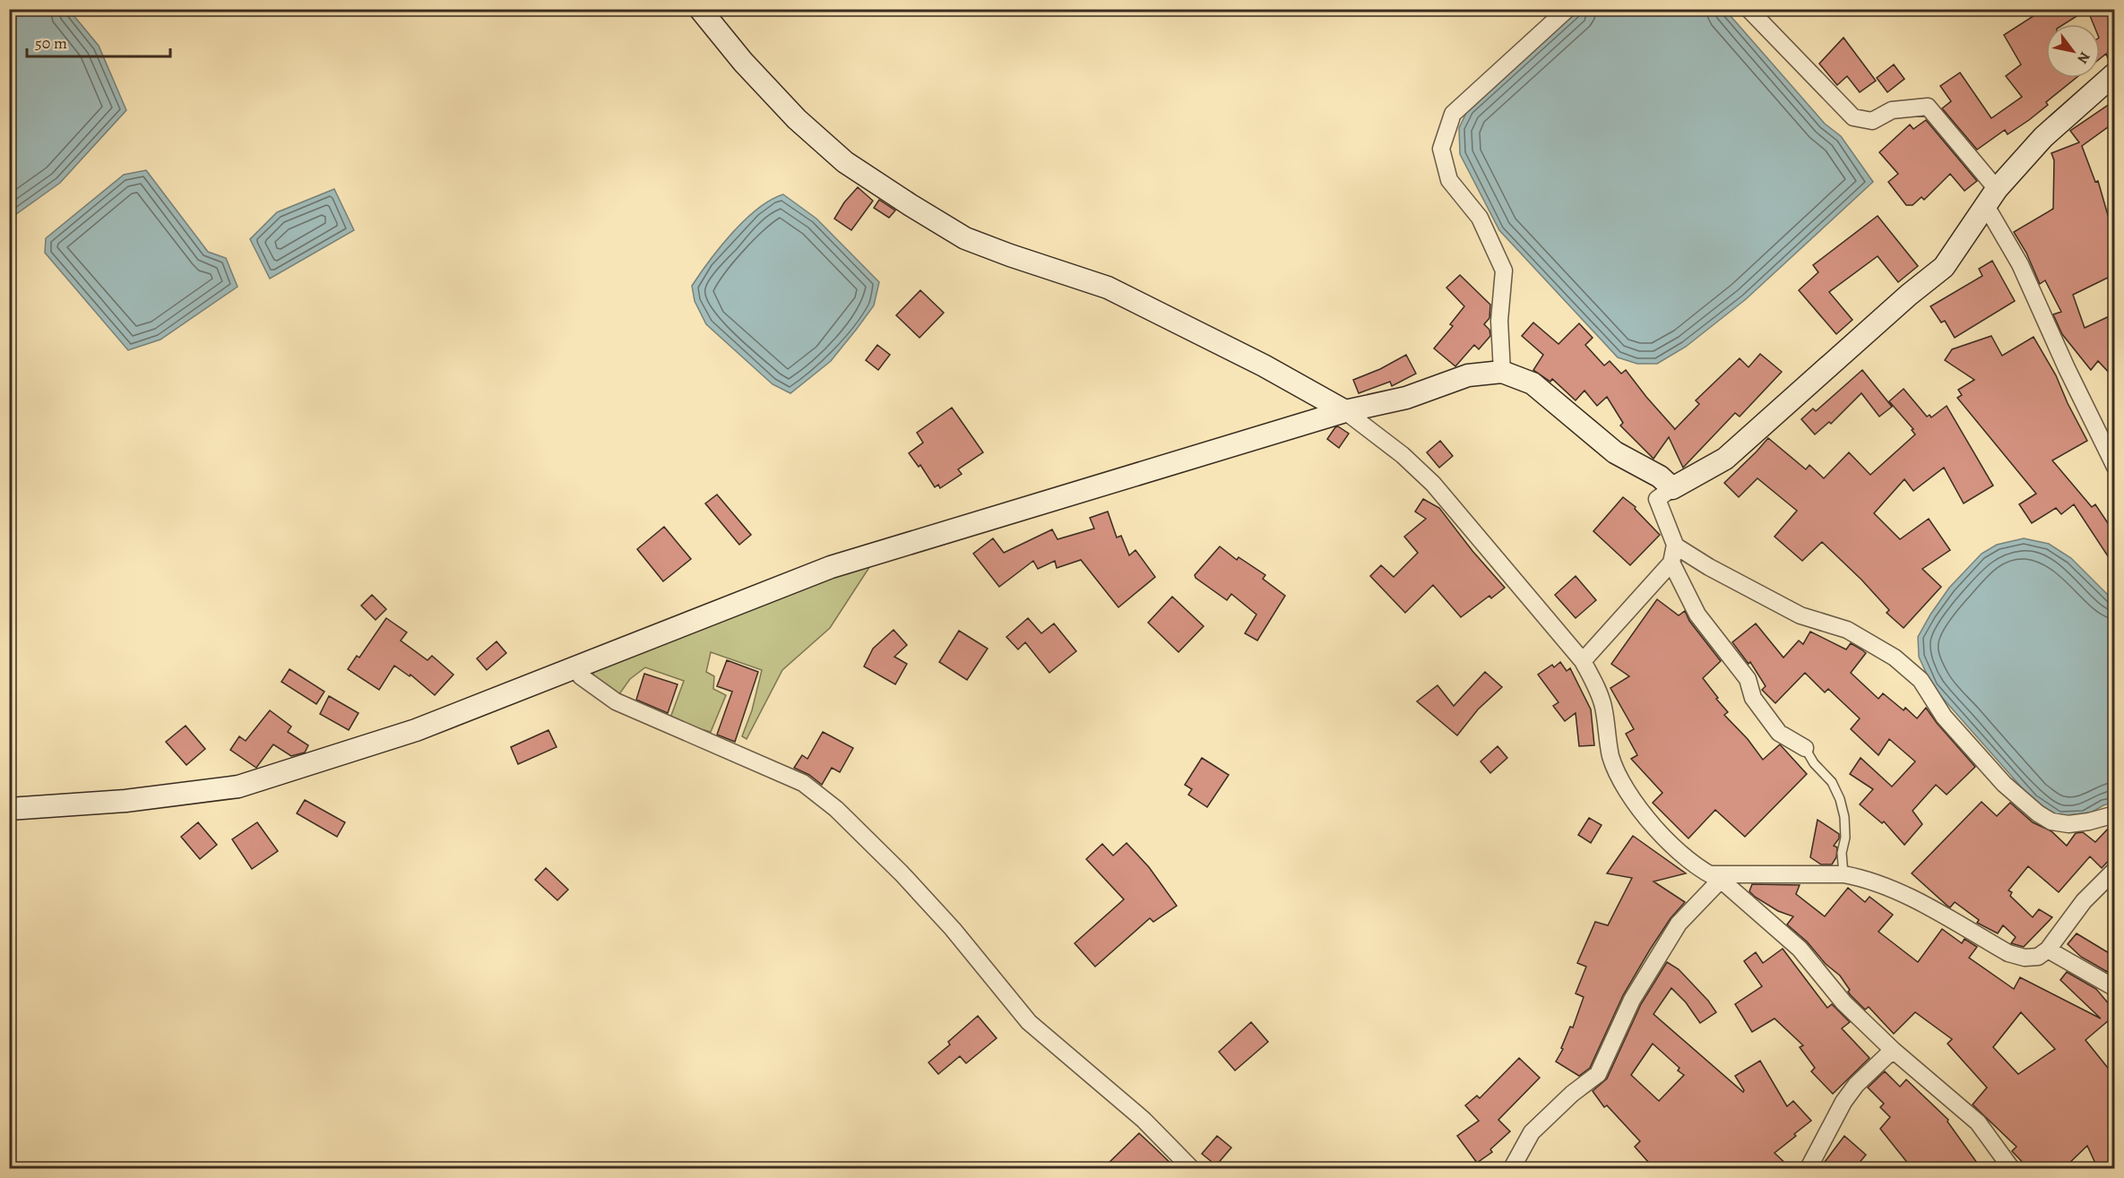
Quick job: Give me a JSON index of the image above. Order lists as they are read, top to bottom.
{
  "scale_bar": "50 m",
  "north": "bottom right"
}
